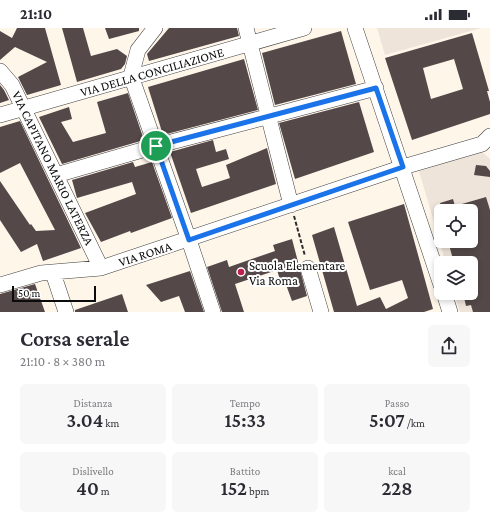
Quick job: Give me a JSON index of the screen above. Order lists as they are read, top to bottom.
{
  "streets": {
    "street": ["VIA DELLA CONCILIAZIONE", "VIA CAPITANO MARIO LATERZA", "VIA ROMA"]
  },
  "crossings": [
    ["VIA DELLA CONCILIAZIONE", "VIA CAPITANO MARIO LATERZA"],
    ["VIA CAPITANO MARIO LATERZA", "VIA ROMA"]
  ],
  "places": ["Scuola Elementare Via Roma"],
  "scale_bar": "50 m",
  "page": {
    "status": "21:10",
    "scale": "50 m",
    "heading": ["Corsa serale", "21:10 · 8 × 380 m"],
    "stats": [
      ["Distanza", "3.04 km"],
      ["Tempo", "15:33"],
      ["Passo", "5:07 /km"],
      ["Dislivello", "40 m"],
      ["Battito", "152 bpm"],
      ["kcal", "228"]
    ]
  }
}
